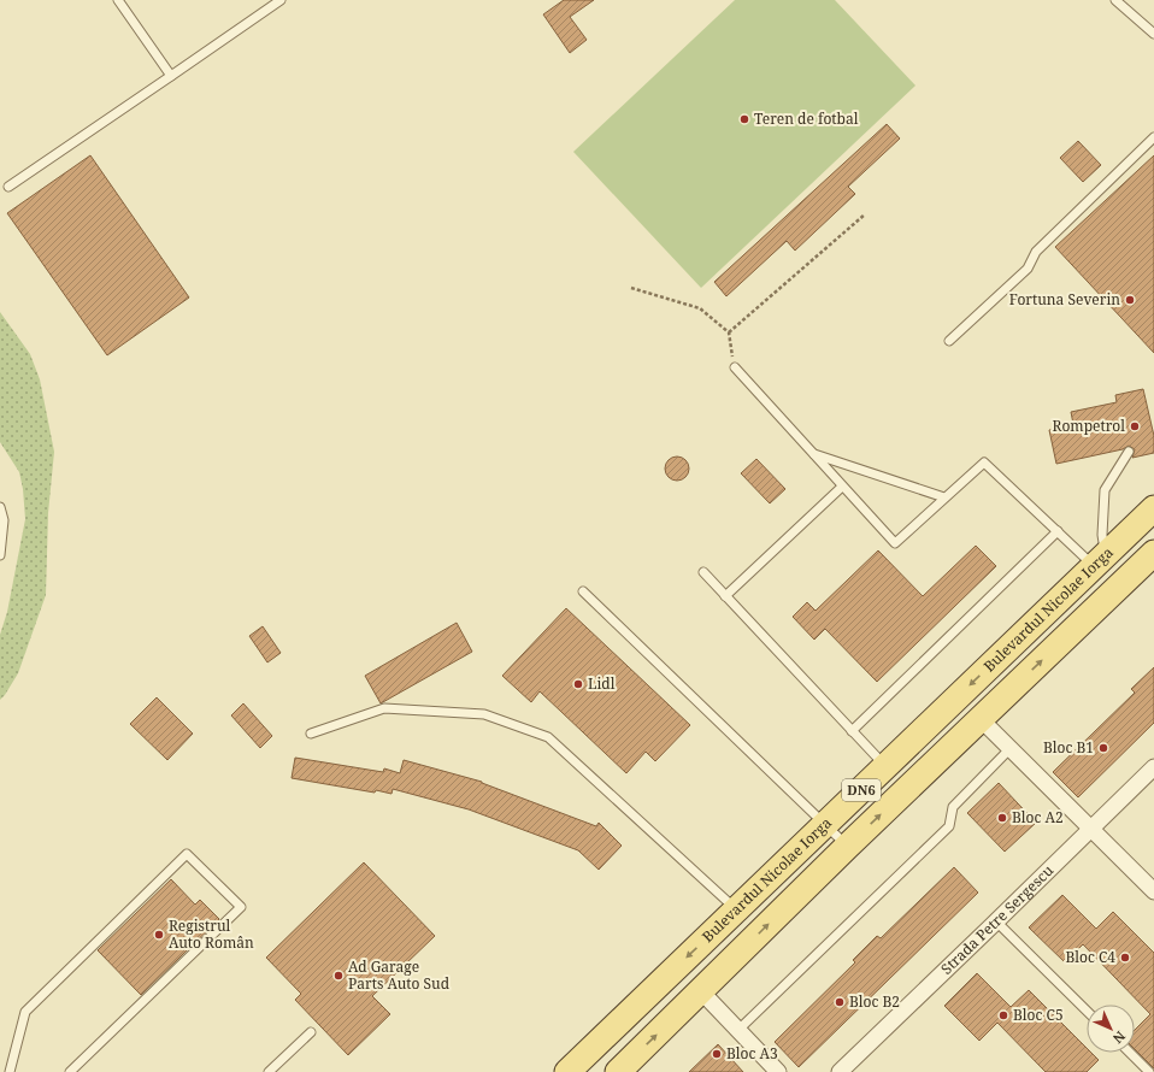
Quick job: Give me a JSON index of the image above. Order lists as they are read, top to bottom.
{
  "streets": {
    "main road": ["Bulevardul Nicolae Iorga", "DN6"],
    "street": ["Strada Petre Sergescu"]
  },
  "places": [
    "Teren de fotbal",
    "Fortuna Severin",
    "Rompetrol",
    "Lidl",
    "Bloc B1",
    "Bloc A2",
    "Registrul Auto Român",
    "Bloc C4",
    "Ad Garage Parts Auto Sud",
    "Bloc B2",
    "Bloc C5",
    "Bloc A3"
  ],
  "north": "bottom right"
}
